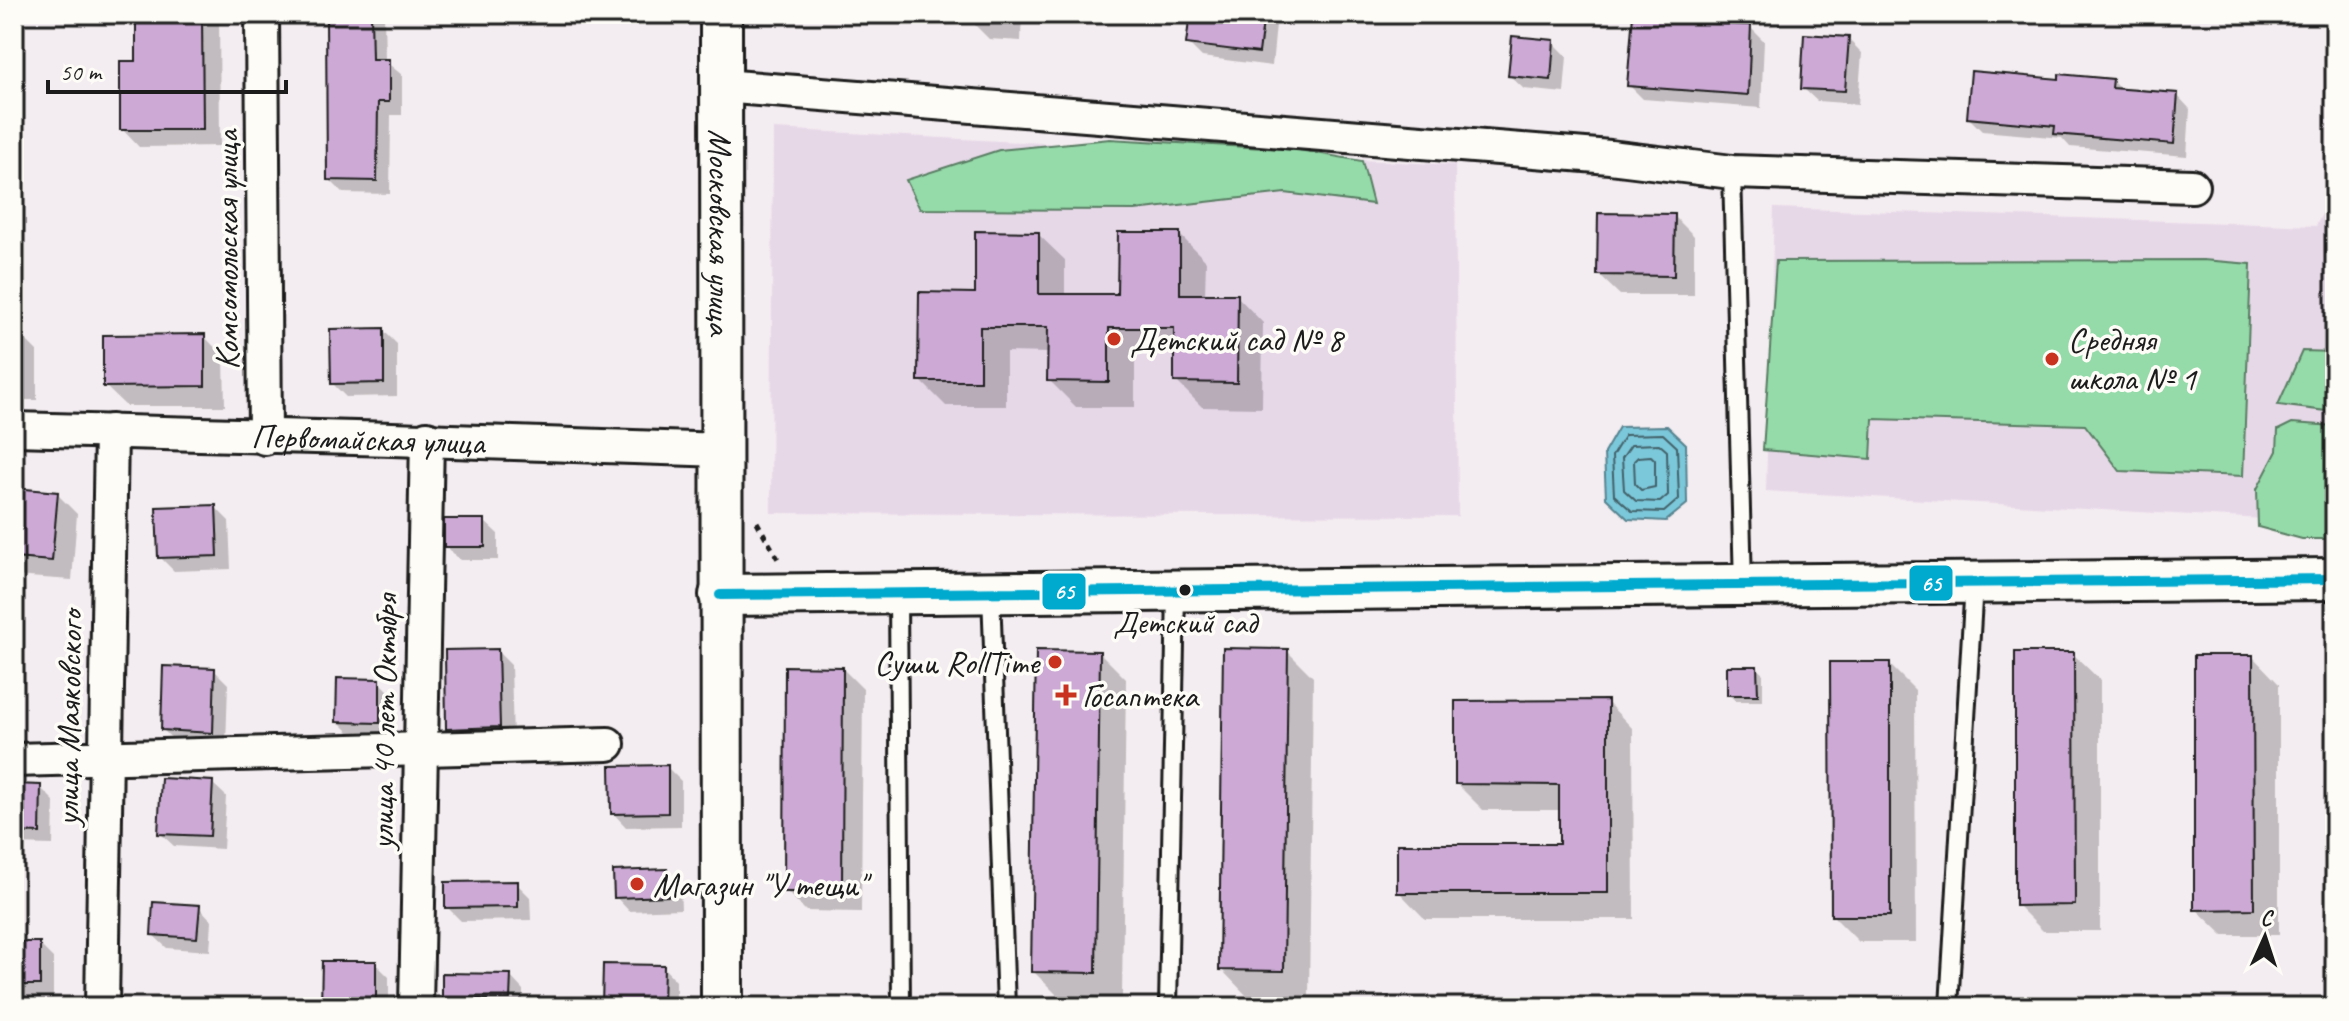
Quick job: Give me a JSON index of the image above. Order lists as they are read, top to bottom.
{
  "streets": {
    "street": [
      "Московская улица",
      "Комсомольская улица",
      "Первомайская улица",
      "улица Маяковского",
      "улица 40 лет Октября"
    ]
  },
  "crossings": [
    ["Московская улица", "Первомайская улица"],
    ["Комсомольская улица", "Первомайская улица"],
    ["Первомайская улица", "улица Маяковского"],
    ["Первомайская улица", "улица 40 лет Октября"]
  ],
  "places": {
    "other": [
      "Детский сад № 8",
      "Средняя школа № 1",
      "Детский сад",
      "Суши RollTime",
      "Магазин \"У тещи\""
    ],
    "health": ["Госаптека"]
  },
  "lines": ["transit line 65"],
  "scale_bar": "50 m",
  "north": "top"
}
